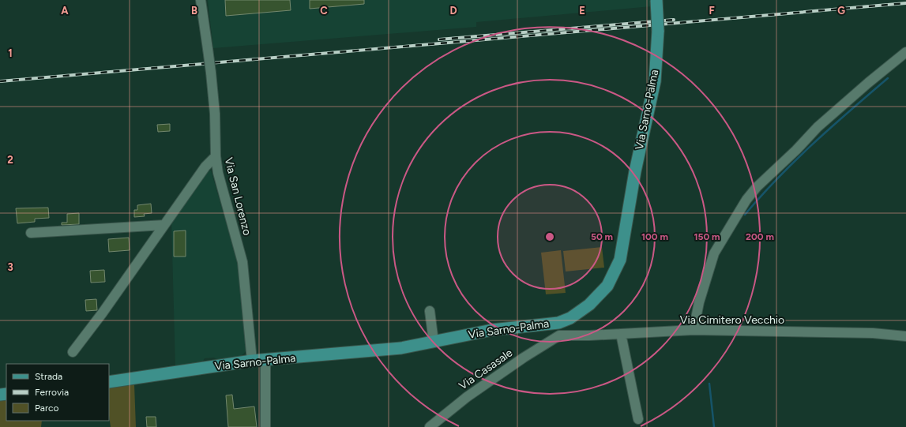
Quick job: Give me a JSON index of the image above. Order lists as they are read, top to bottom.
{
  "streets": {
    "main road": ["Via Sarno-Palma"],
    "street": ["Via San Lorenzo", "Via Cimitero Vecchio", "Via Casasale"]
  },
  "crossings": [
    ["Via Sarno-Palma", "Via San Lorenzo"],
    ["Via Cimitero Vecchio", "Via Casasale"]
  ],
  "legend": ["Strada", "Ferrovia", "Parco"],
  "grid": {
    "columns": [
      "A",
      "B",
      "C",
      "D",
      "E",
      "F",
      "G"
    ],
    "rows": ["1", "2", "3"]
  },
  "rings": [
    "50 m",
    "100 m",
    "150 m",
    "200 m"
  ]
}
